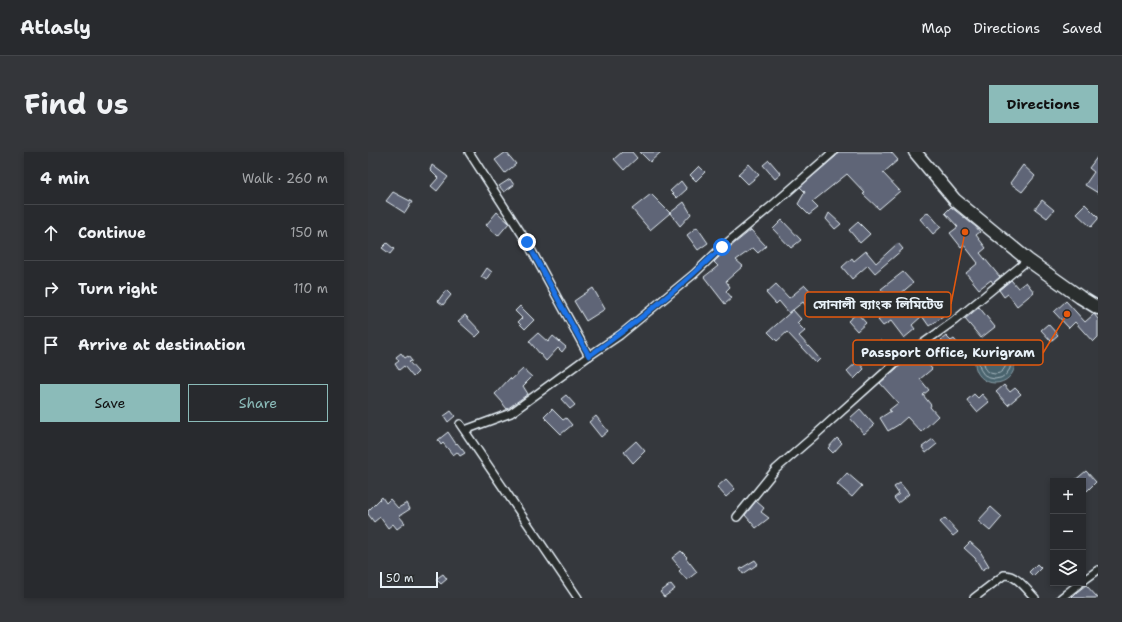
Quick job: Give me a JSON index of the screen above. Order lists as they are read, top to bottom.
{
  "places": ["সোনালী ব্যাংক লিমিটেড", "Passport Office, Kurigram"],
  "scale_bar": "50 m",
  "page": {
    "header": "Atlasly",
    "nav": ["Map", "Directions", "Saved"],
    "title": "Find us",
    "buttons": [
      "Directions",
      ["Save", "Share"]
    ],
    "heading": ["4 min", "Walk · 260 m"],
    "list": [
      ["Continue", "150 m"],
      ["Turn right", "110 m"],
      "Arrive at destination"
    ],
    "map_buttons": ["+", "−"],
    "scale": "50 m"
  }
}
